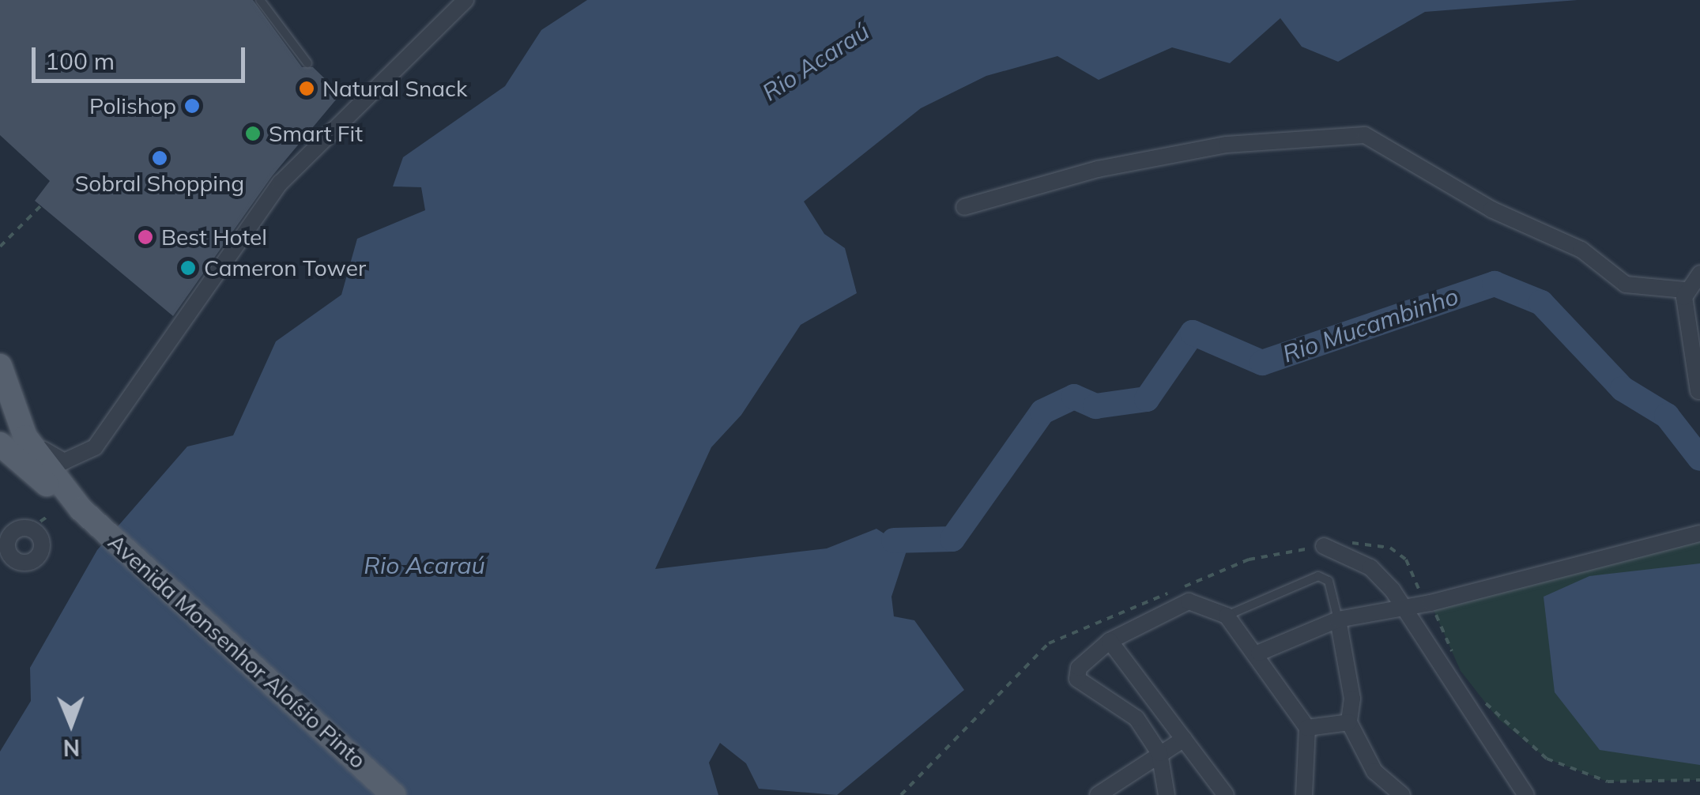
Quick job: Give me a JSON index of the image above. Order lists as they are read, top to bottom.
{
  "streets": {
    "main road": ["Avenida Monsenhor Aloísio Pinto"]
  },
  "water": ["Rio Acaraú", "Rio Mucambinho"],
  "places": [
    "Natural Snack",
    "Polishop",
    "Smart Fit",
    "Sobral Shopping",
    "Best Hotel",
    "Cameron Tower"
  ],
  "scale_bar": "100 m",
  "north": "bottom"
}
